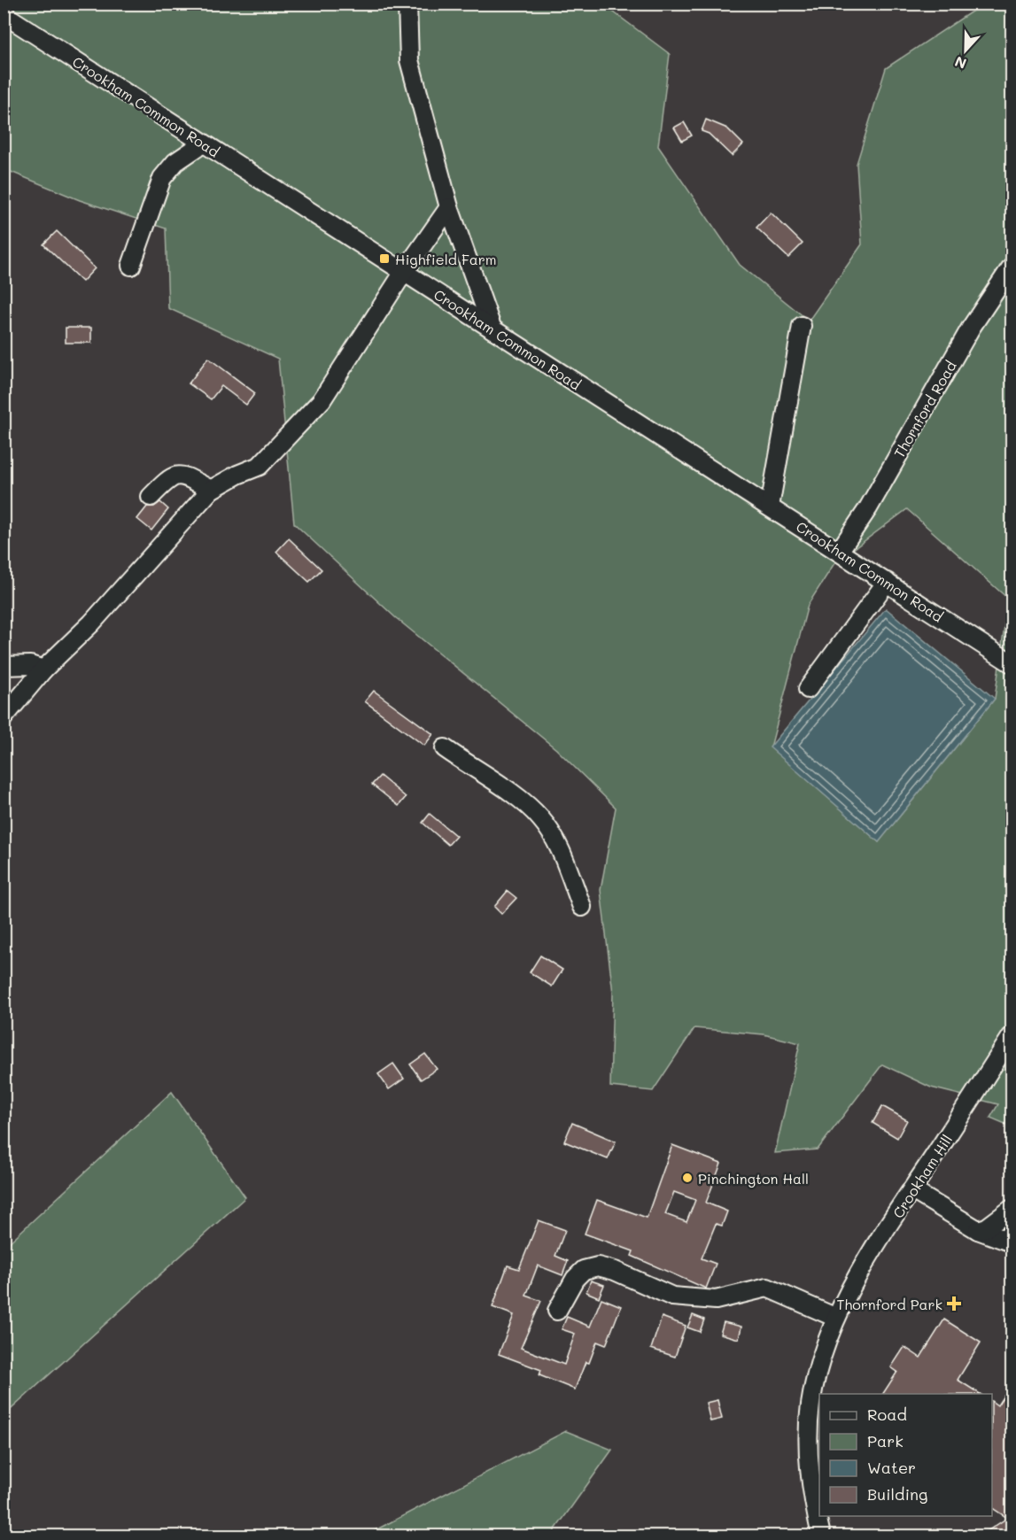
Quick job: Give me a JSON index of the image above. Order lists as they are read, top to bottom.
{
  "streets": {
    "street": ["Crookham Common Road", "Thornford Road", "Crookham Hill"]
  },
  "crossings": [
    ["Crookham Common Road", "Thornford Road"]
  ],
  "places": {
    "transit": ["Highfield Farm"],
    "other": ["Pinchington Hall"],
    "health": ["Thornford Park"]
  },
  "legend": [
    "Road",
    "Park",
    "Water",
    "Building"
  ],
  "north": "bottom"
}
